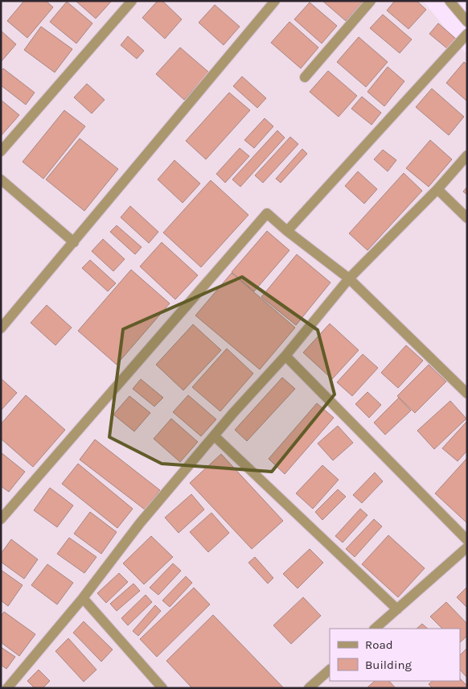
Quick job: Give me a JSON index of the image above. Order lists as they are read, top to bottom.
{
  "legend": ["Road", "Building"]
}
